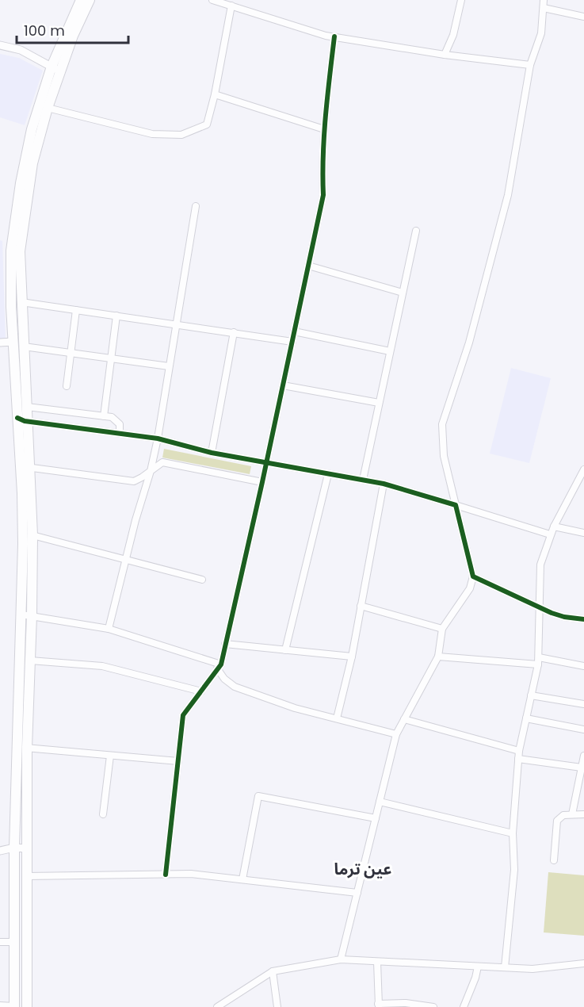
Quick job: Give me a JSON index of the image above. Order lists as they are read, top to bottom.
{
  "districts": ["عين ترما"],
  "scale_bar": "100 m"
}
